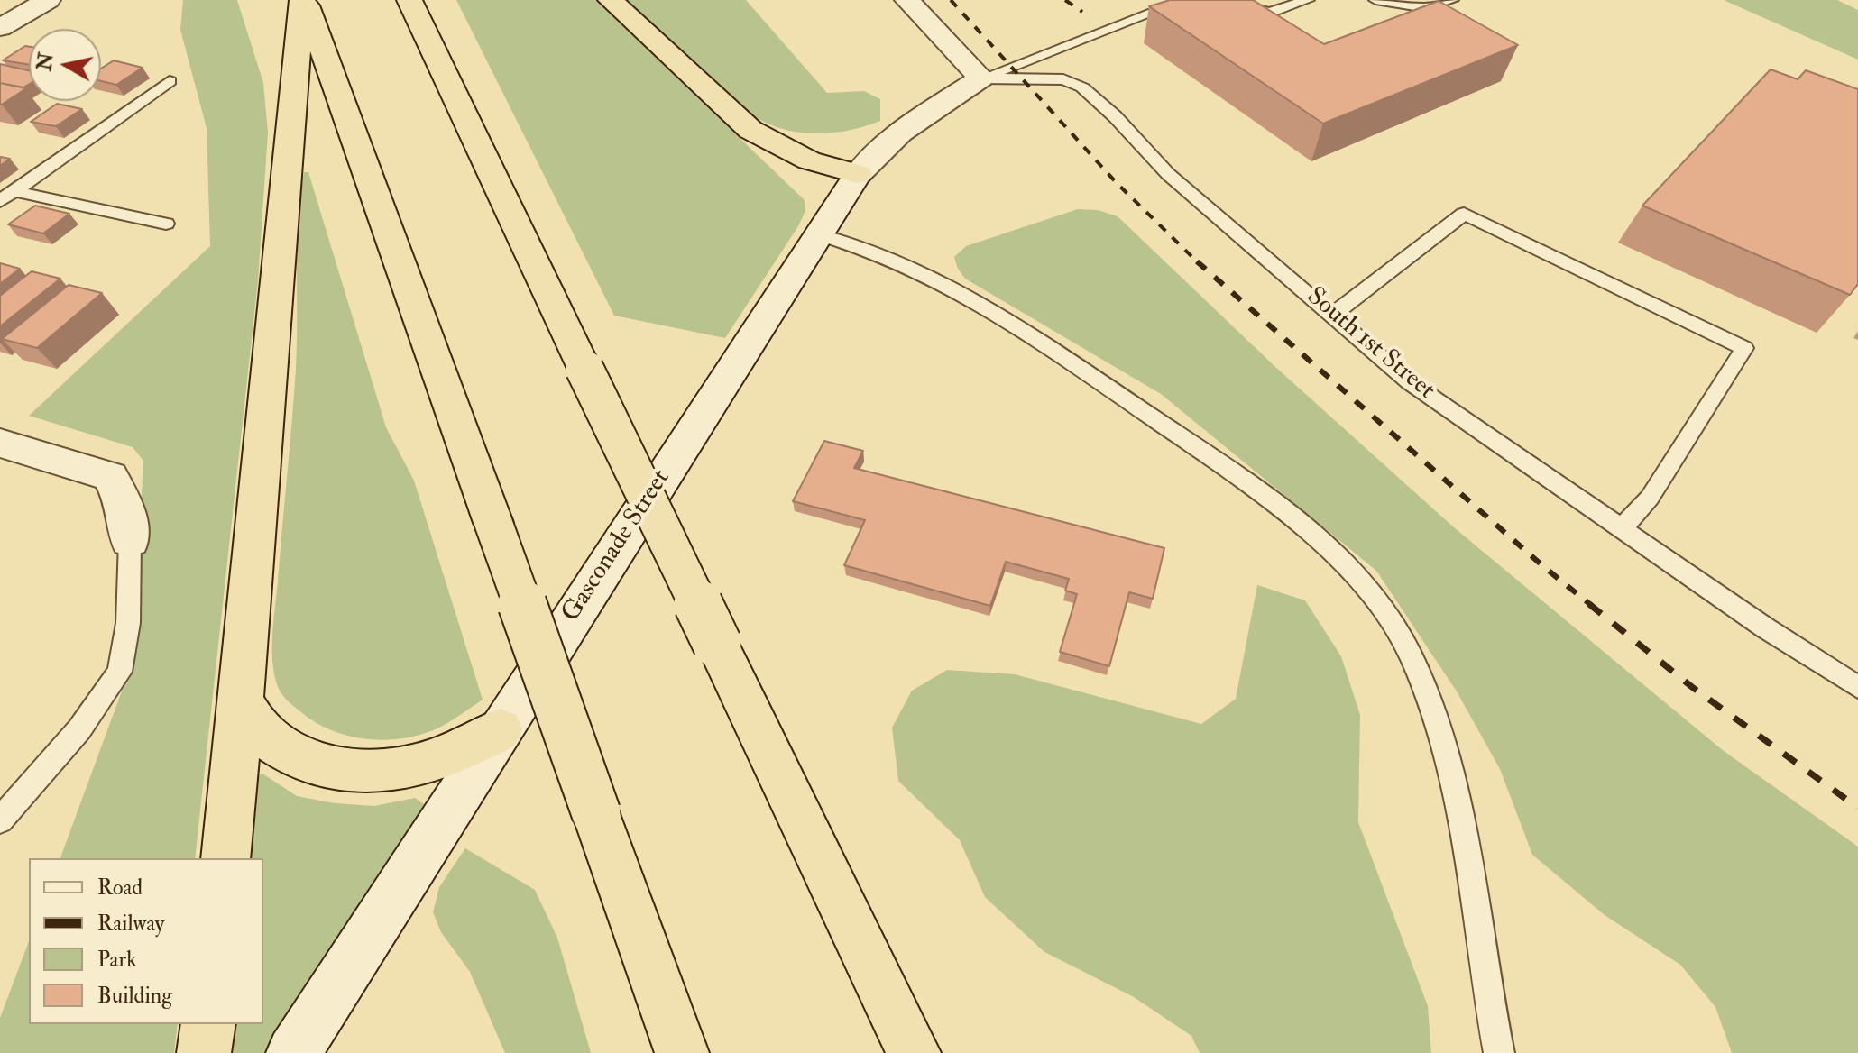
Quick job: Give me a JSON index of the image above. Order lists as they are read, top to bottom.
{
  "streets": {
    "street": ["Gasconade Street"],
    "lane": ["South 1st Street"]
  },
  "crossings": [
    ["South 1st Street", "Gasconade Street"]
  ],
  "legend": [
    "Road",
    "Railway",
    "Park",
    "Building"
  ],
  "north": "left"
}
